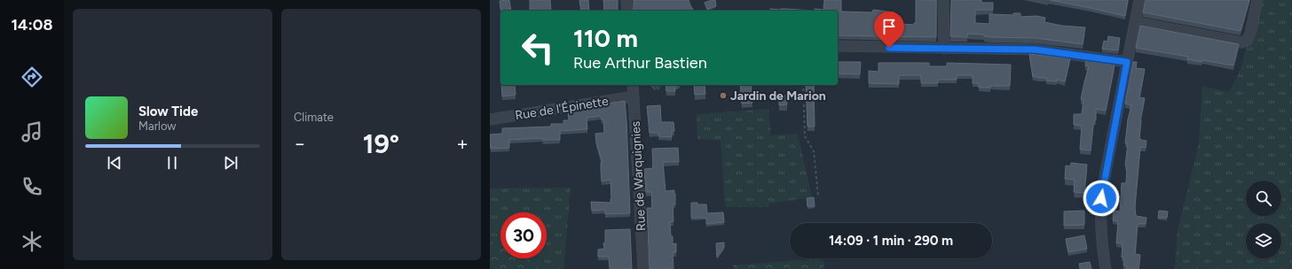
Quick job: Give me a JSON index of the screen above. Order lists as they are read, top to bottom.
{
  "streets": {
    "street": ["Rue de l'Épinette", "Rue de Warquignies"]
  },
  "crossings": [
    ["Rue de l'Épinette", "Rue de Warquignies"]
  ],
  "places": ["Jardin de Marion"],
  "page": {
    "tabs": "14:08",
    "tile": "Climate",
    "turn": ["110 m", "Rue Arthur Bastien"],
    "song": ["Slow Tide", "Marlow"],
    "heat": ["−", "19°", "+"],
    "limit": "30",
    "trip": "14:09 · 1 min · 290 m"
  }
}
